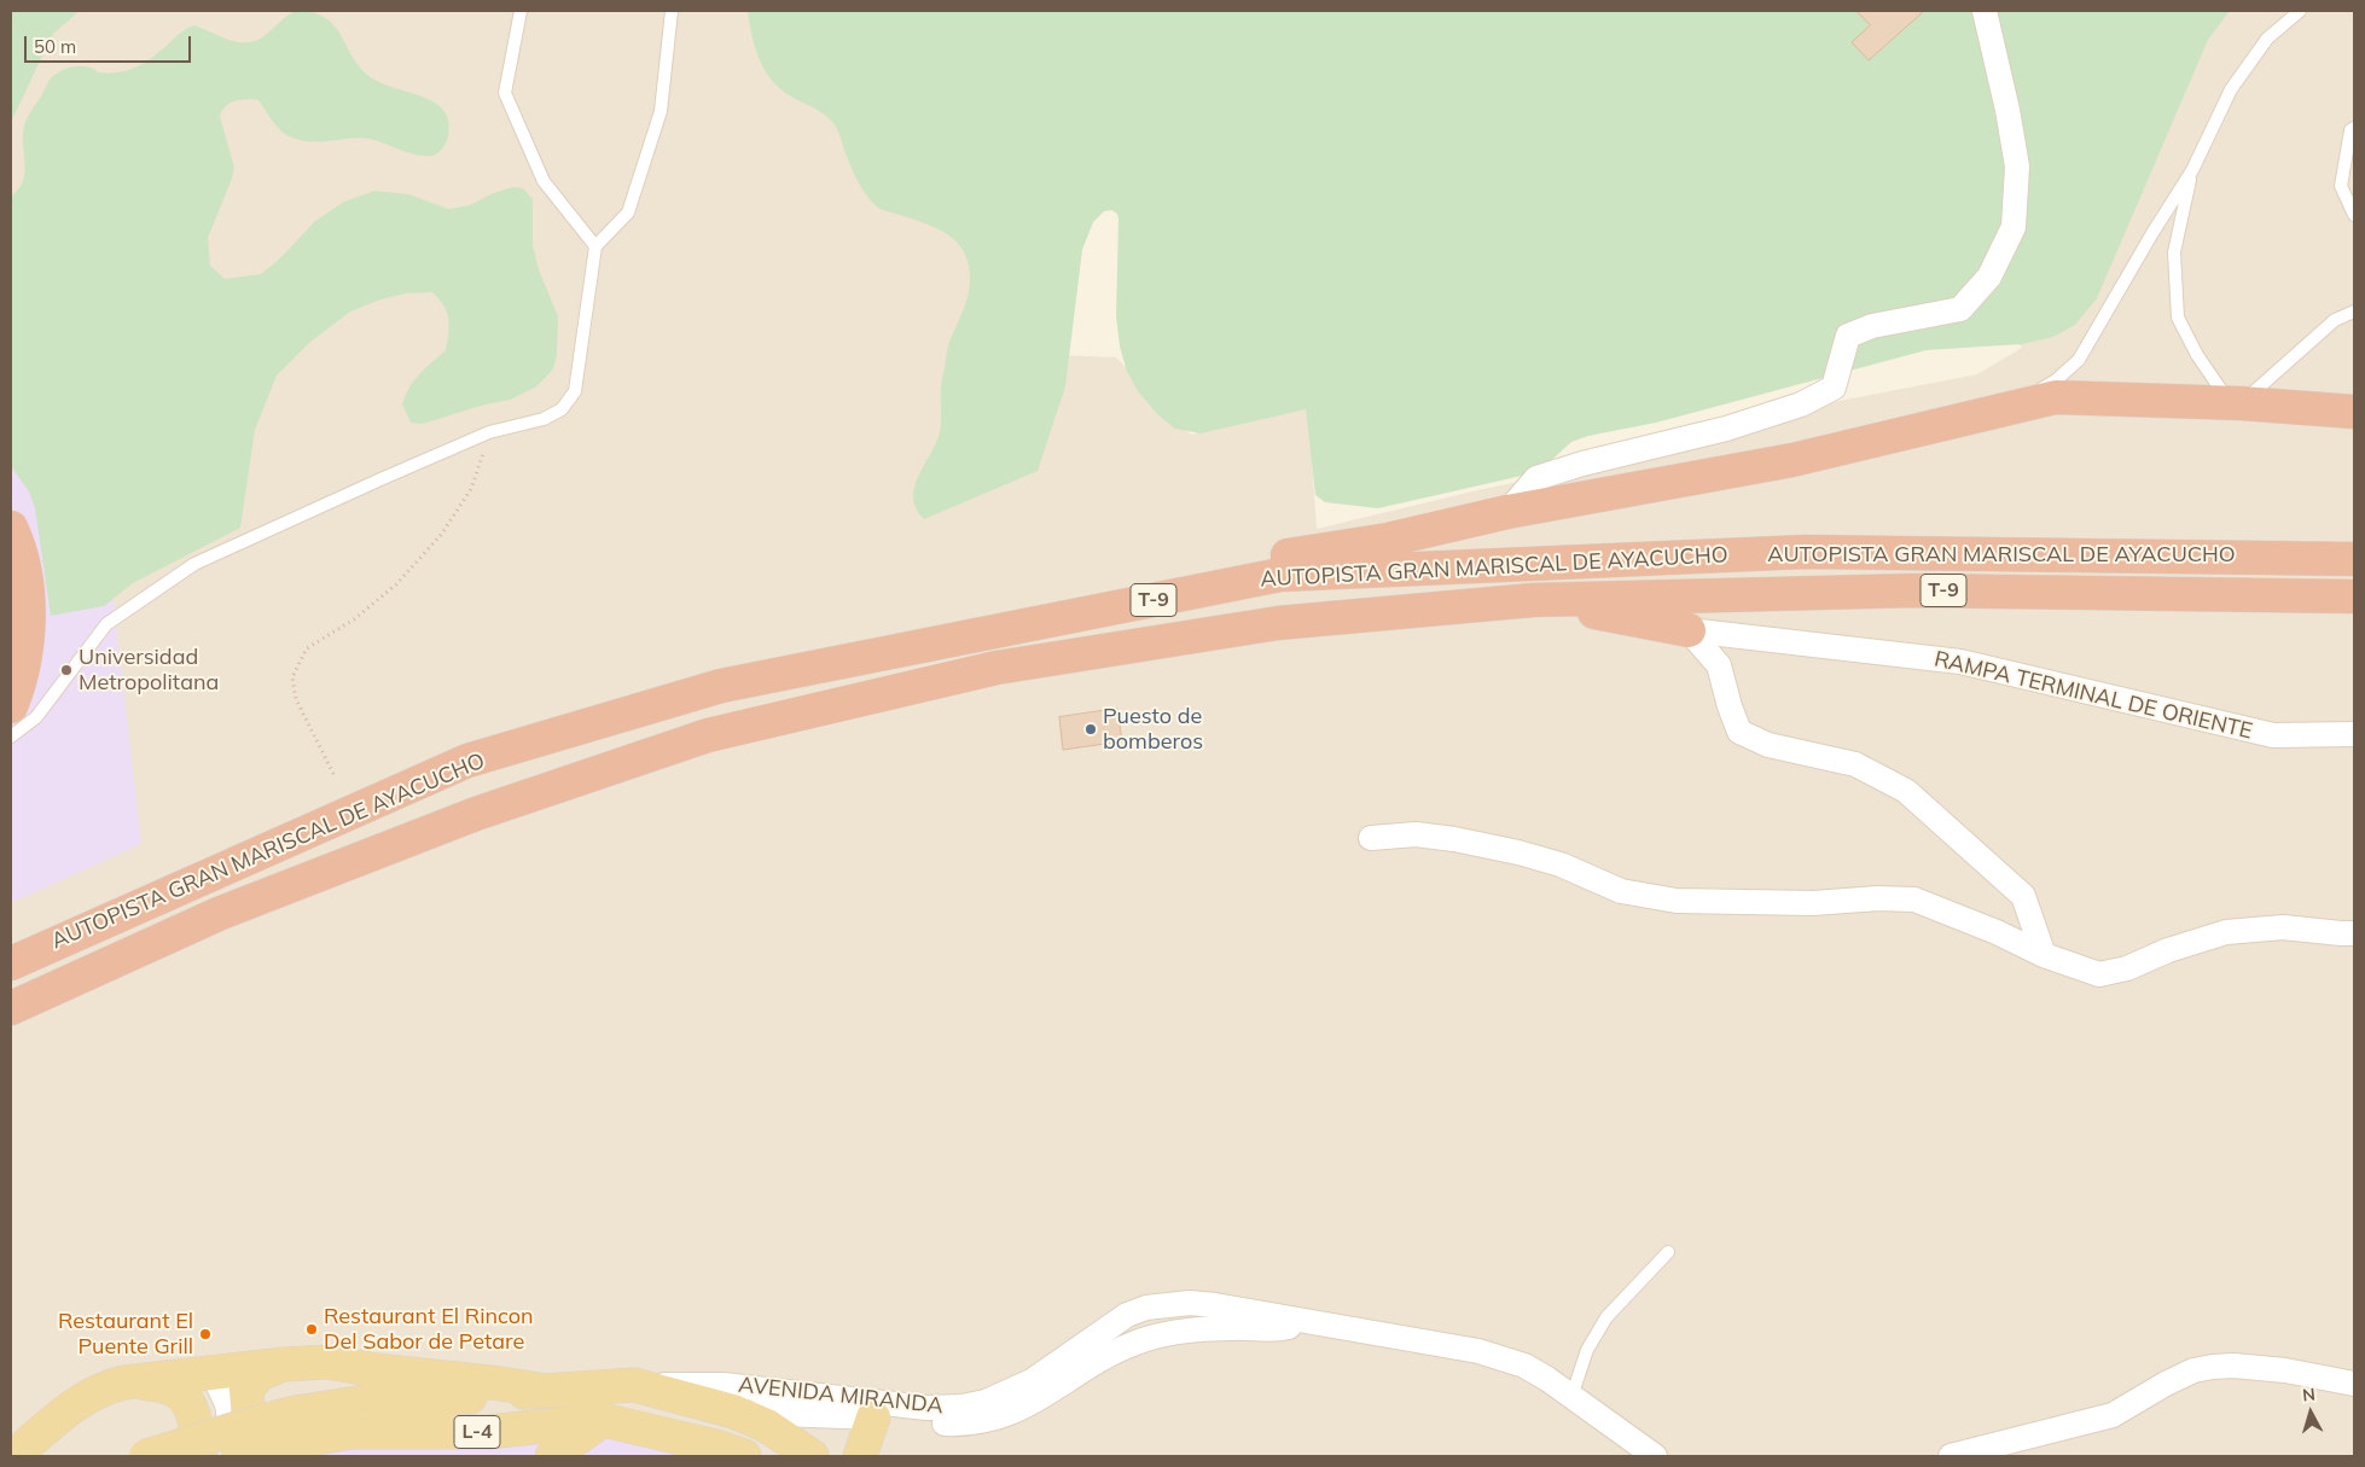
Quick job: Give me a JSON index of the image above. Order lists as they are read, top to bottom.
{
  "streets": {
    "highway": ["AUTOPISTA GRAN MARISCAL DE AYACUCHO", "T-9"],
    "main road": ["L-4"],
    "street": ["RAMPA TERMINAL DE ORIENTE", "AVENIDA MIRANDA"]
  },
  "crossings": [
    ["AVENIDA MIRANDA", "L-4"]
  ],
  "places": [
    "Universidad Metropolitana",
    "Puesto de bomberos",
    "Restaurant El Rincon Del Sabor de Petare",
    "Restaurant El Puente Grill"
  ],
  "scale_bar": "50 m",
  "north": "top"
}
